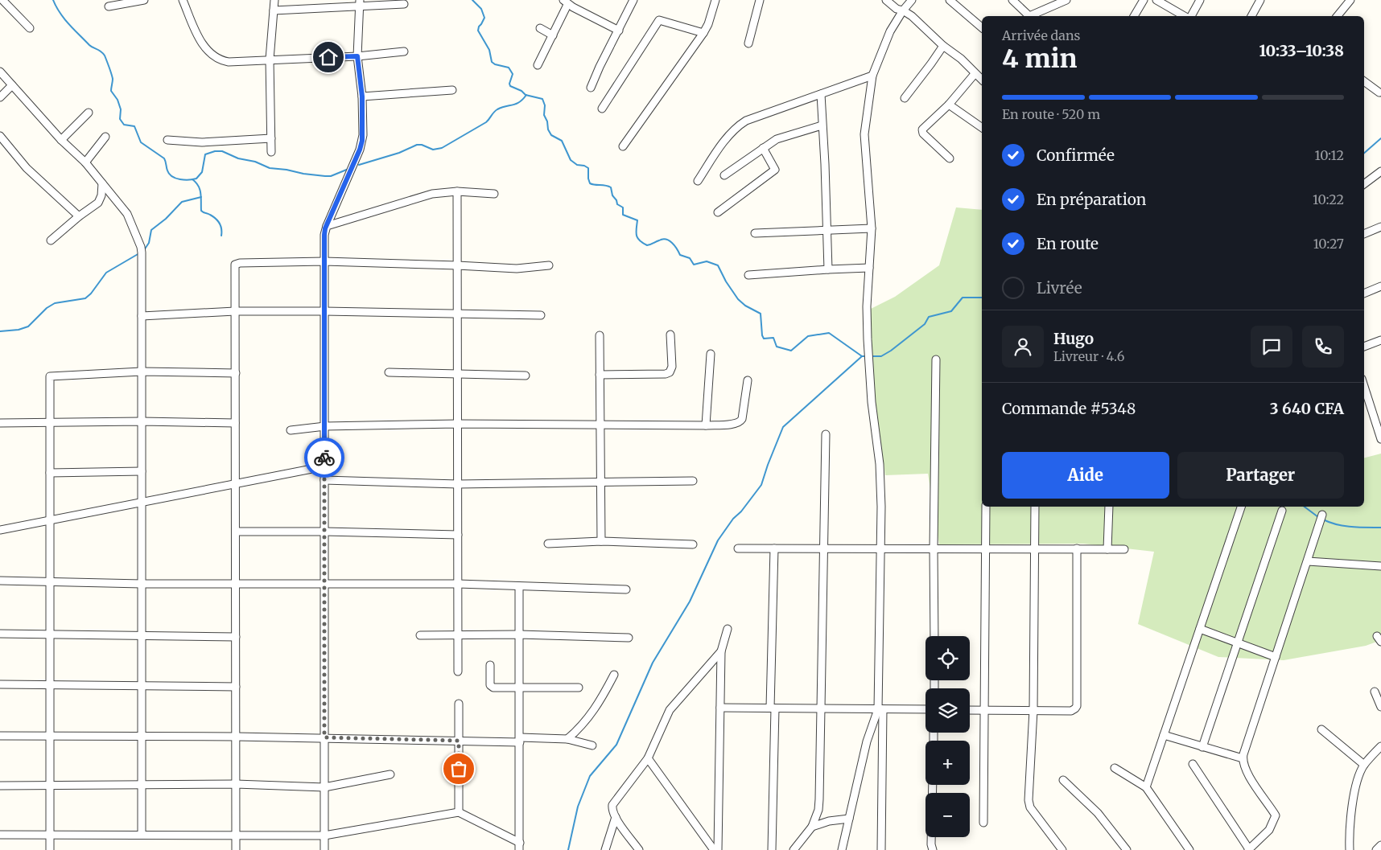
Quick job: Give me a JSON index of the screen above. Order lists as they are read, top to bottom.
{
  "page": {
    "heading": ["4 min", "Arrivée dans", "10:33–10:38"],
    "panel": [
      "Hugo",
      "Livreur · 4.6",
      "Commande #5348",
      "3 640 CFA"
    ],
    "bar": "En route · 520 m",
    "list": [
      ["Confirmée", "10:12"],
      ["En préparation", "10:22"],
      ["En route", "10:27"],
      "Livrée"
    ],
    "buttons": ["Aide", "Partager"],
    "map_buttons": ["+", "−"]
  }
}
